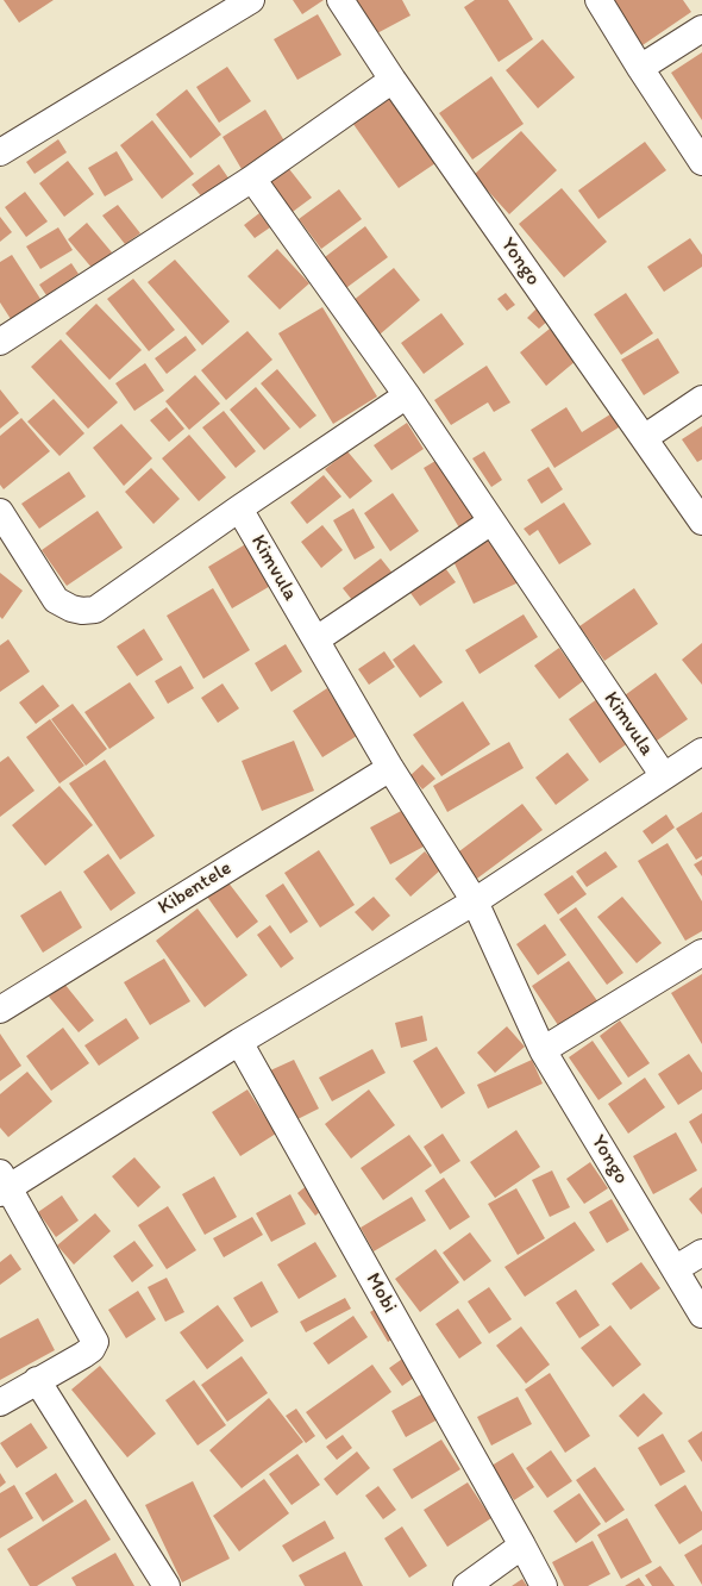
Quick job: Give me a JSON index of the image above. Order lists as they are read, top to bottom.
{
  "streets": {
    "street": [
      "Yongo",
      "Kimvula",
      "Kibentele",
      "Mobi"
    ]
  },
  "crossings": [
    ["Yongo", "Kimvula"],
    ["Kimvula", "Kibentele"]
  ]
}
